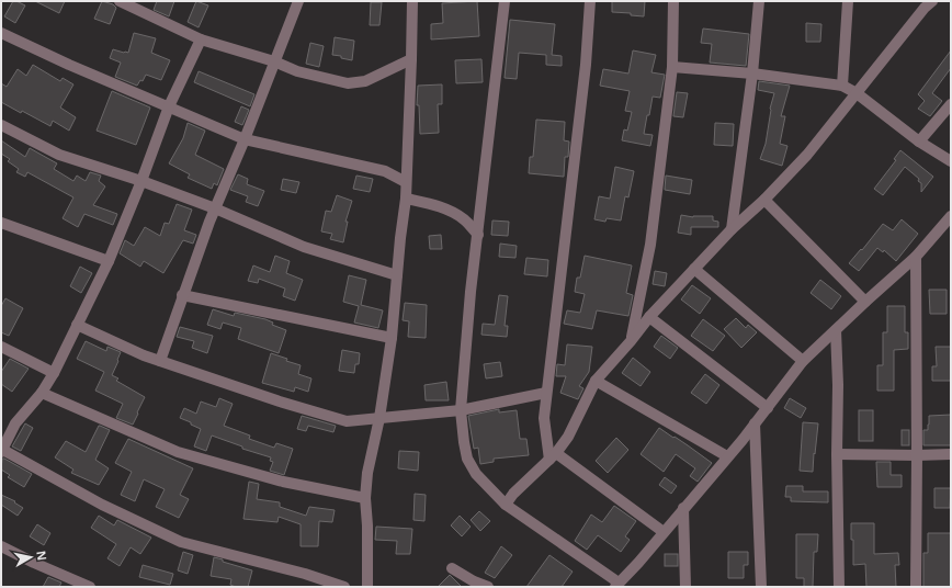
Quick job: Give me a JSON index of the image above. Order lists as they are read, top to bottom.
{
  "north": "right"
}
